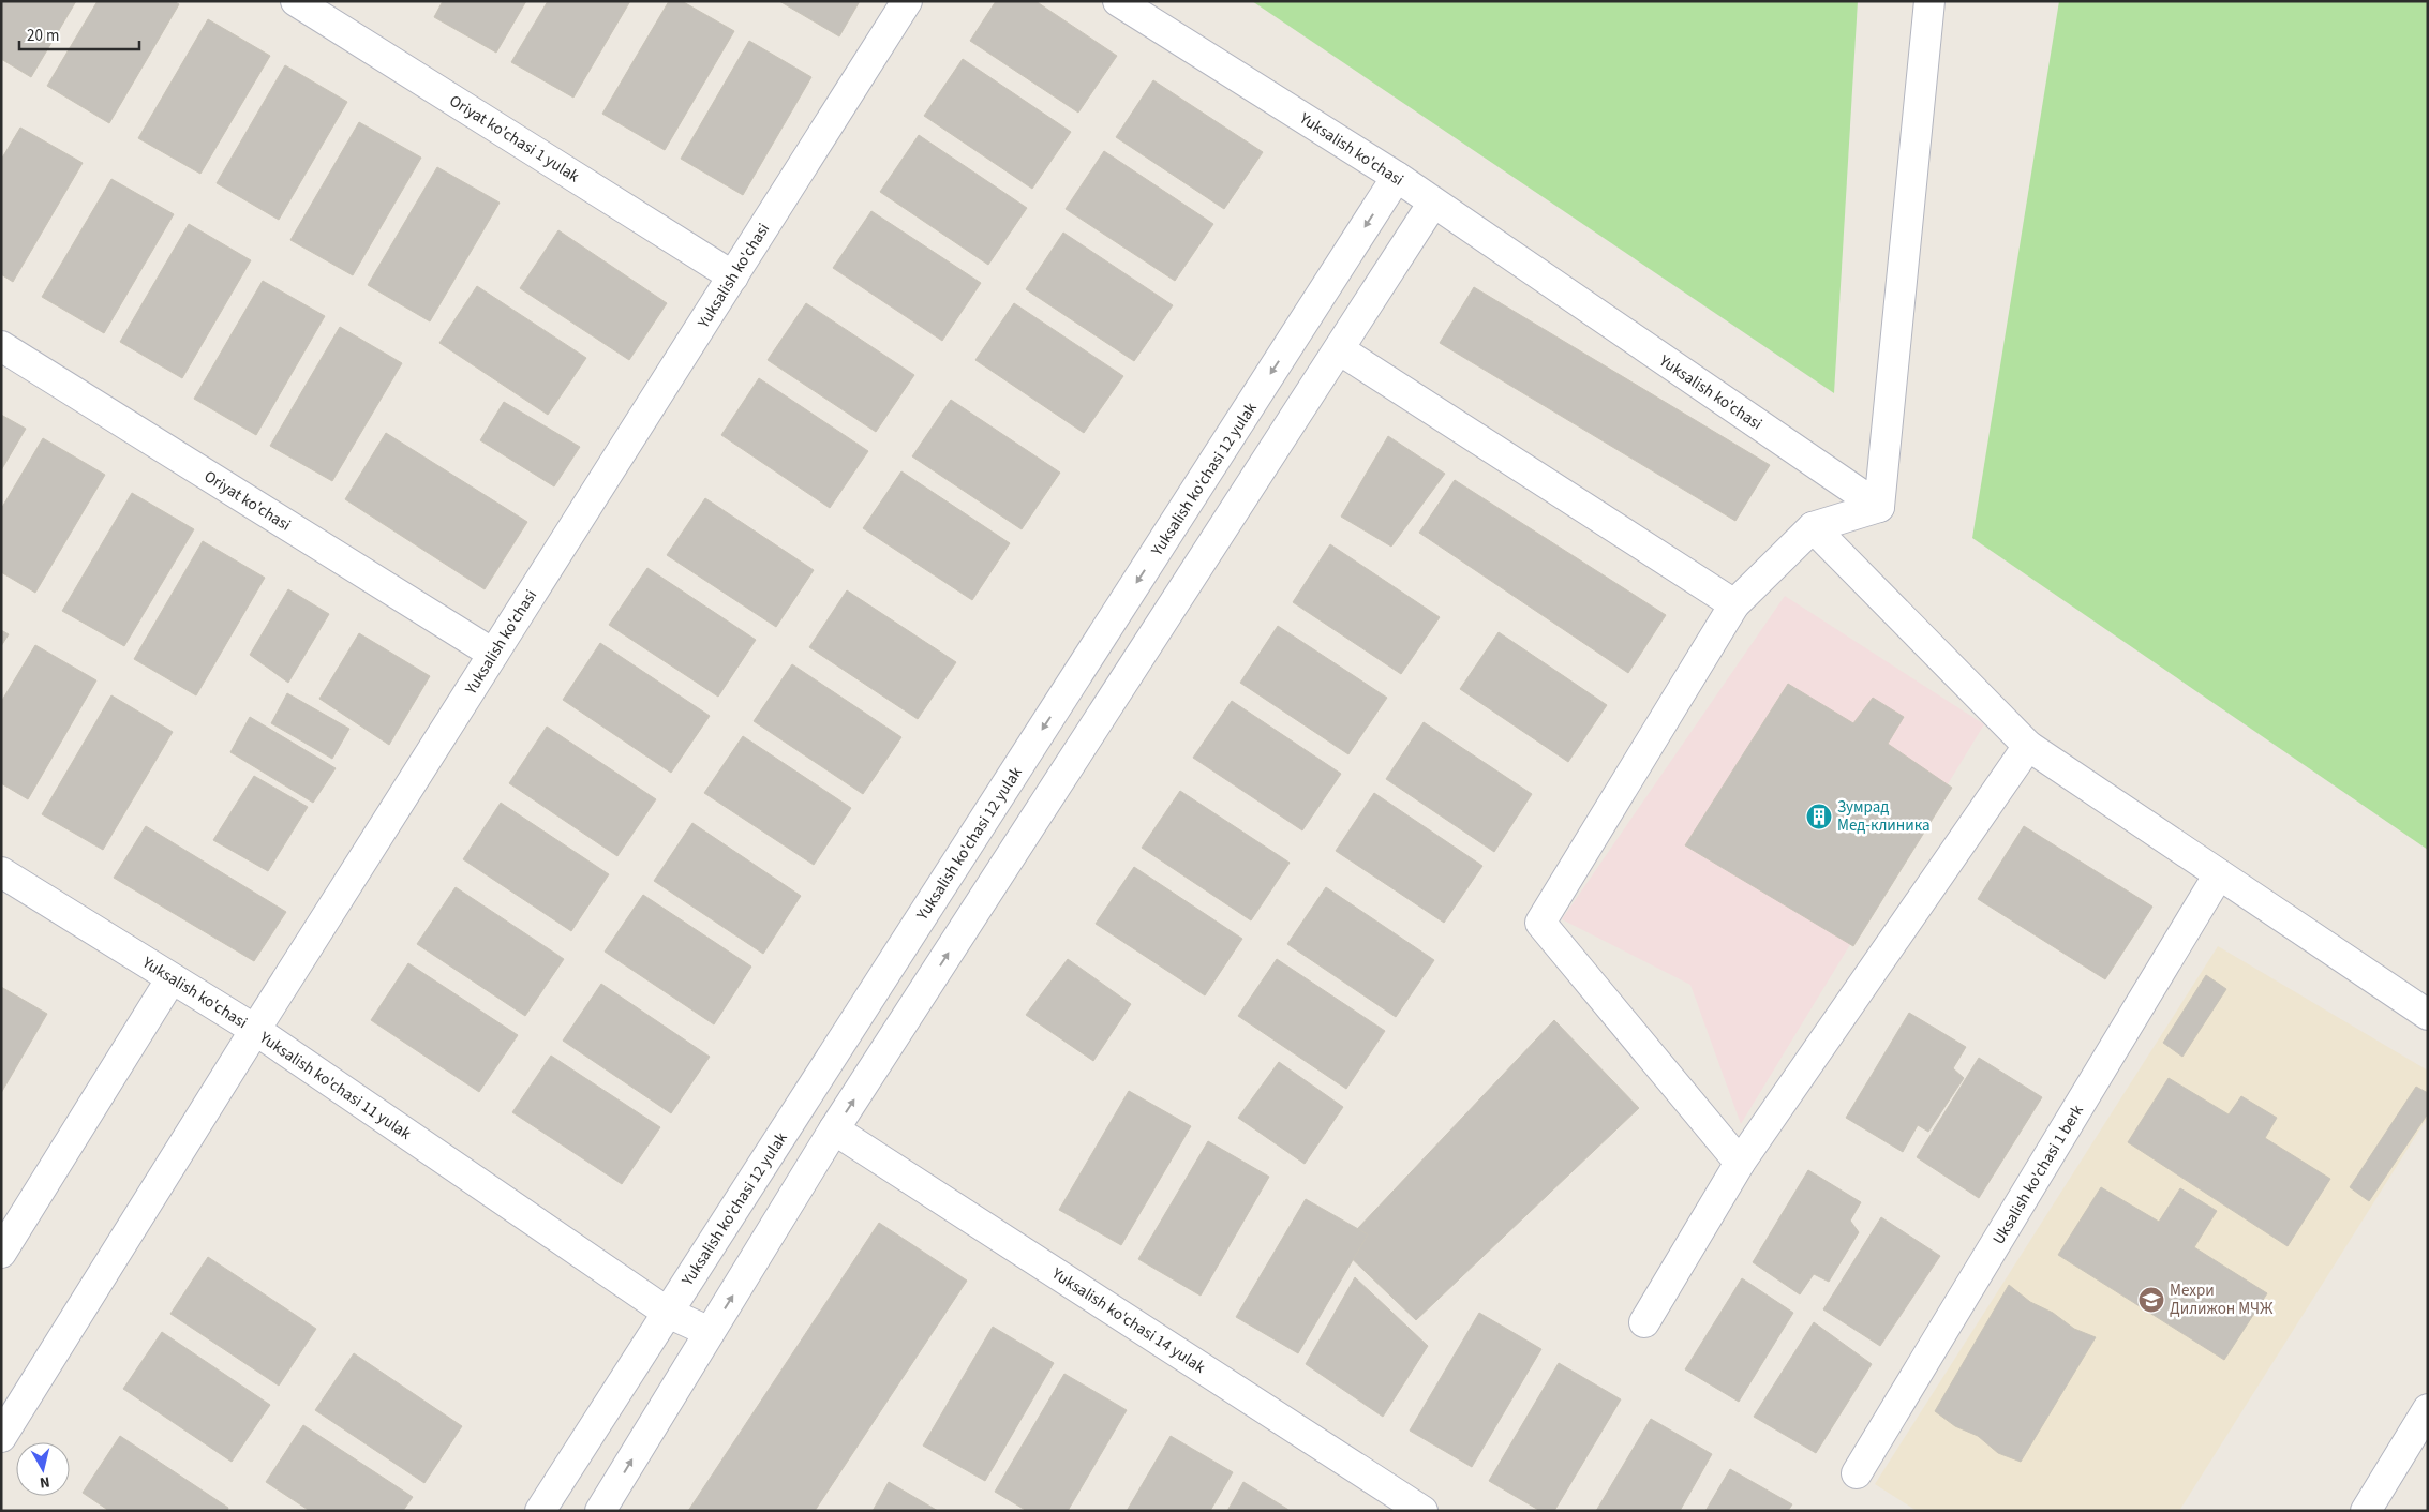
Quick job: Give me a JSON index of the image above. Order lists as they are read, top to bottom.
{
  "streets": {
    "street": [
      "Oriyat ko'chasi 1 yulak",
      "Yuksalish ko'chasi",
      "Yuksalish ko'chasi 12 yulak",
      "Oriyat ko'chasi",
      "Yuksalish ko'chasi 11 yulak",
      "Uksalish ko'chasi 1 berk",
      "Yuksalish ko'chasi 14 yulak"
    ]
  },
  "crossings": [
    ["Oriyat ko'chasi 1 yulak", "Yuksalish ko'chasi"],
    ["Yuksalish ko'chasi", "Yuksalish ko'chasi 12 yulak"],
    ["Yuksalish ko'chasi", "Oriyat ko'chasi"],
    ["Yuksalish ko'chasi", "Yuksalish ko'chasi 11 yulak"],
    ["Yuksalish ko'chasi 12 yulak", "Yuksalish ko'chasi 11 yulak"]
  ],
  "places": {
    "building": ["Зумрад Мед-клиника"],
    "school or university": ["Мехри Дилижон МЧЖ"]
  },
  "scale_bar": "20 m",
  "north": "bottom"
}
